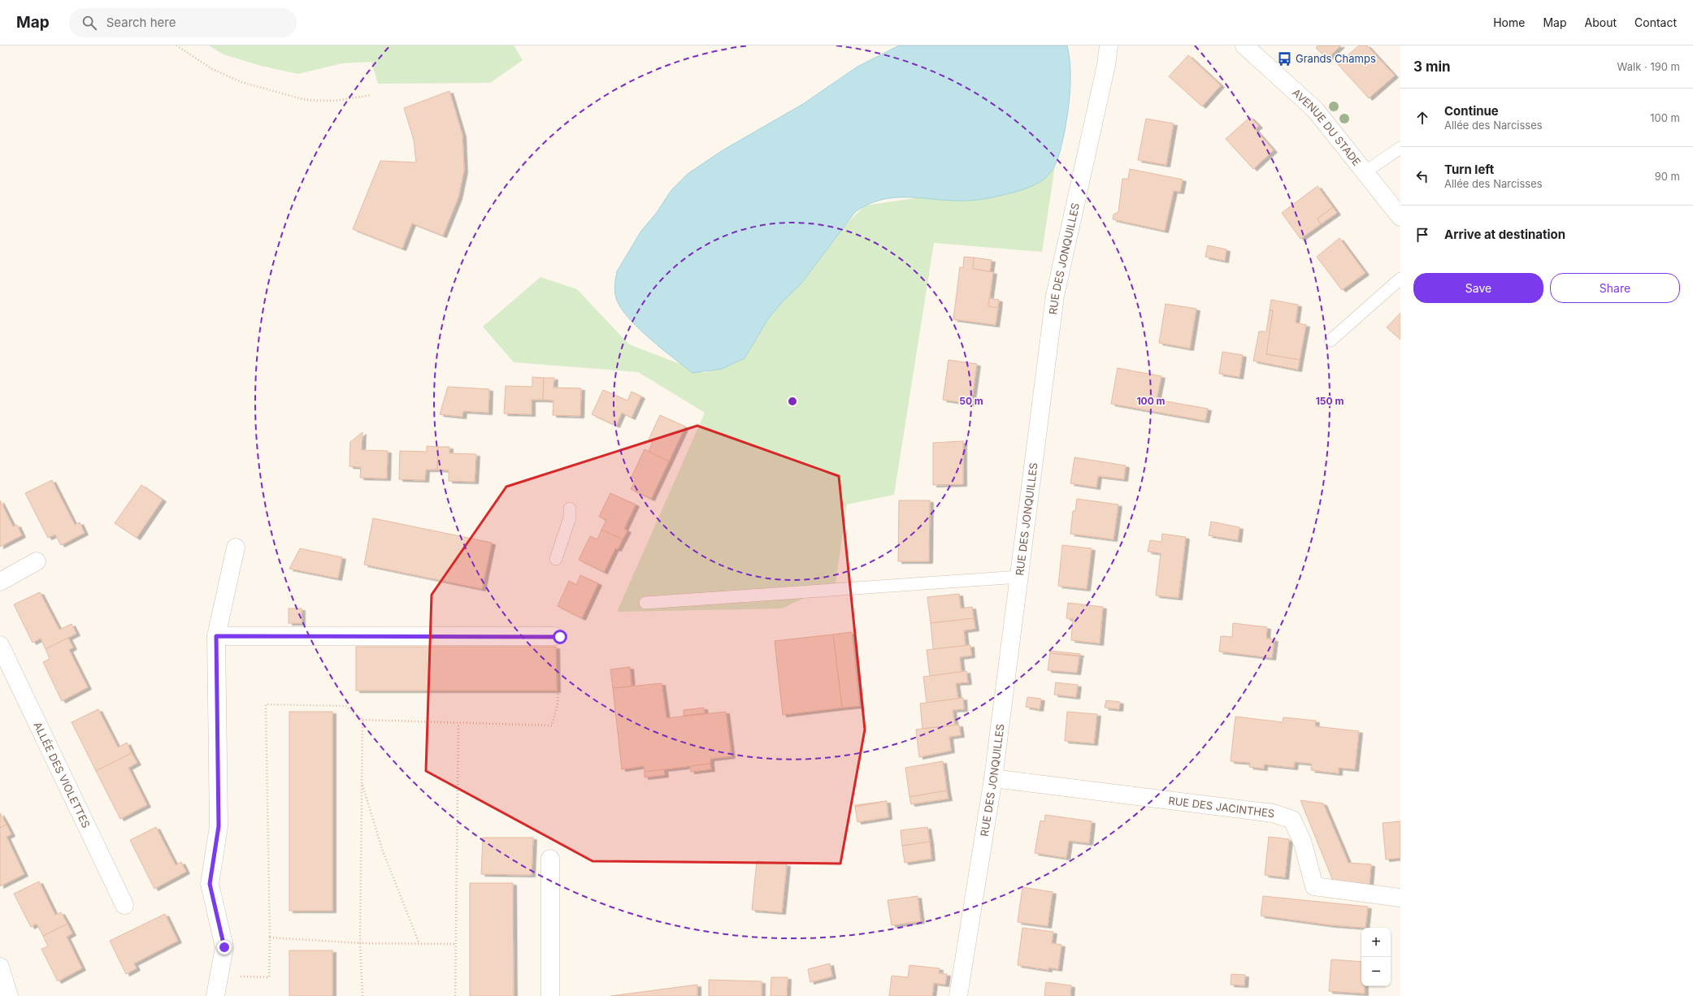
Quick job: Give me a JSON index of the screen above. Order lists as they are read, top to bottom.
{
  "streets": {
    "street": [
      "AVENUE DU STADE",
      "RUE DES JONQUILLES",
      "ALLÉE DES VIOLETTES",
      "RUE DES JACINTHES"
    ]
  },
  "crossings": [
    ["RUE DES JONQUILLES", "RUE DES JACINTHES"]
  ],
  "places": {
    "bus stop": ["Grands Champs"]
  },
  "page": {
    "header": "Map",
    "search": "Search here",
    "nav": [
      "Home",
      "Map",
      "About",
      "Contact"
    ],
    "heading": ["3 min", "Walk · 190 m"],
    "list": [
      ["Continue", "Allée des Narcisses", "100 m"],
      ["Turn left", "Allée des Narcisses", "90 m"],
      "Arrive at destination"
    ],
    "buttons": ["Save", "Share"],
    "map_buttons": ["+", "−"]
  },
  "rings": ["50 m", "100 m", "150 m"]
}
